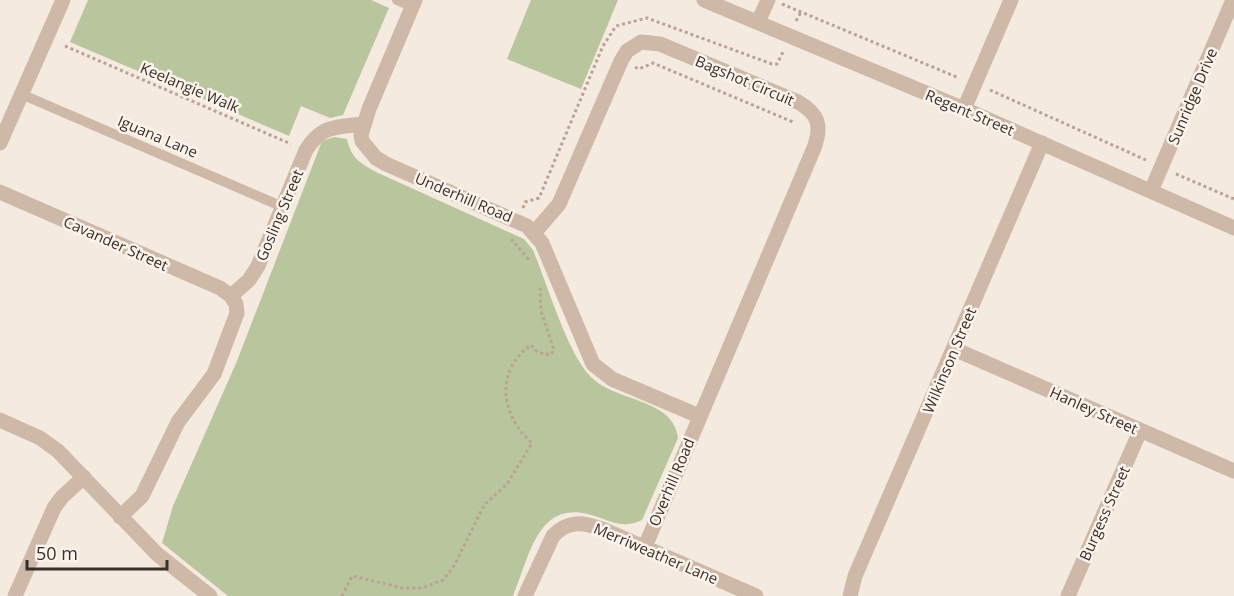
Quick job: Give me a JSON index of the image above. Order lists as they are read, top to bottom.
{
  "streets": {
    "street": [
      "Bagshot Circuit",
      "Sunridge Drive",
      "Regent Street",
      "Underhill Road",
      "Gosling Street",
      "Cavander Street",
      "Wilkinson Street",
      "Hanley Street",
      "Overhill Road",
      "Burgess Street",
      "Merriweather Lane"
    ],
    "lane": ["Iguana Lane"],
    "path": ["Keelangie Walk"]
  },
  "crossings": [
    ["Bagshot Circuit", "Underhill Road"],
    ["Bagshot Circuit", "Overhill Road"],
    ["Keelangie Walk", "Gosling Street"],
    ["Sunridge Drive", "Regent Street"],
    ["Regent Street", "Wilkinson Street"],
    ["Iguana Lane", "Gosling Street"],
    ["Underhill Road", "Gosling Street"],
    ["Underhill Road", "Overhill Road"],
    ["Gosling Street", "Cavander Street"],
    ["Wilkinson Street", "Hanley Street"],
    ["Hanley Street", "Burgess Street"],
    ["Overhill Road", "Merriweather Lane"]
  ],
  "scale_bar": "50 m"
}
